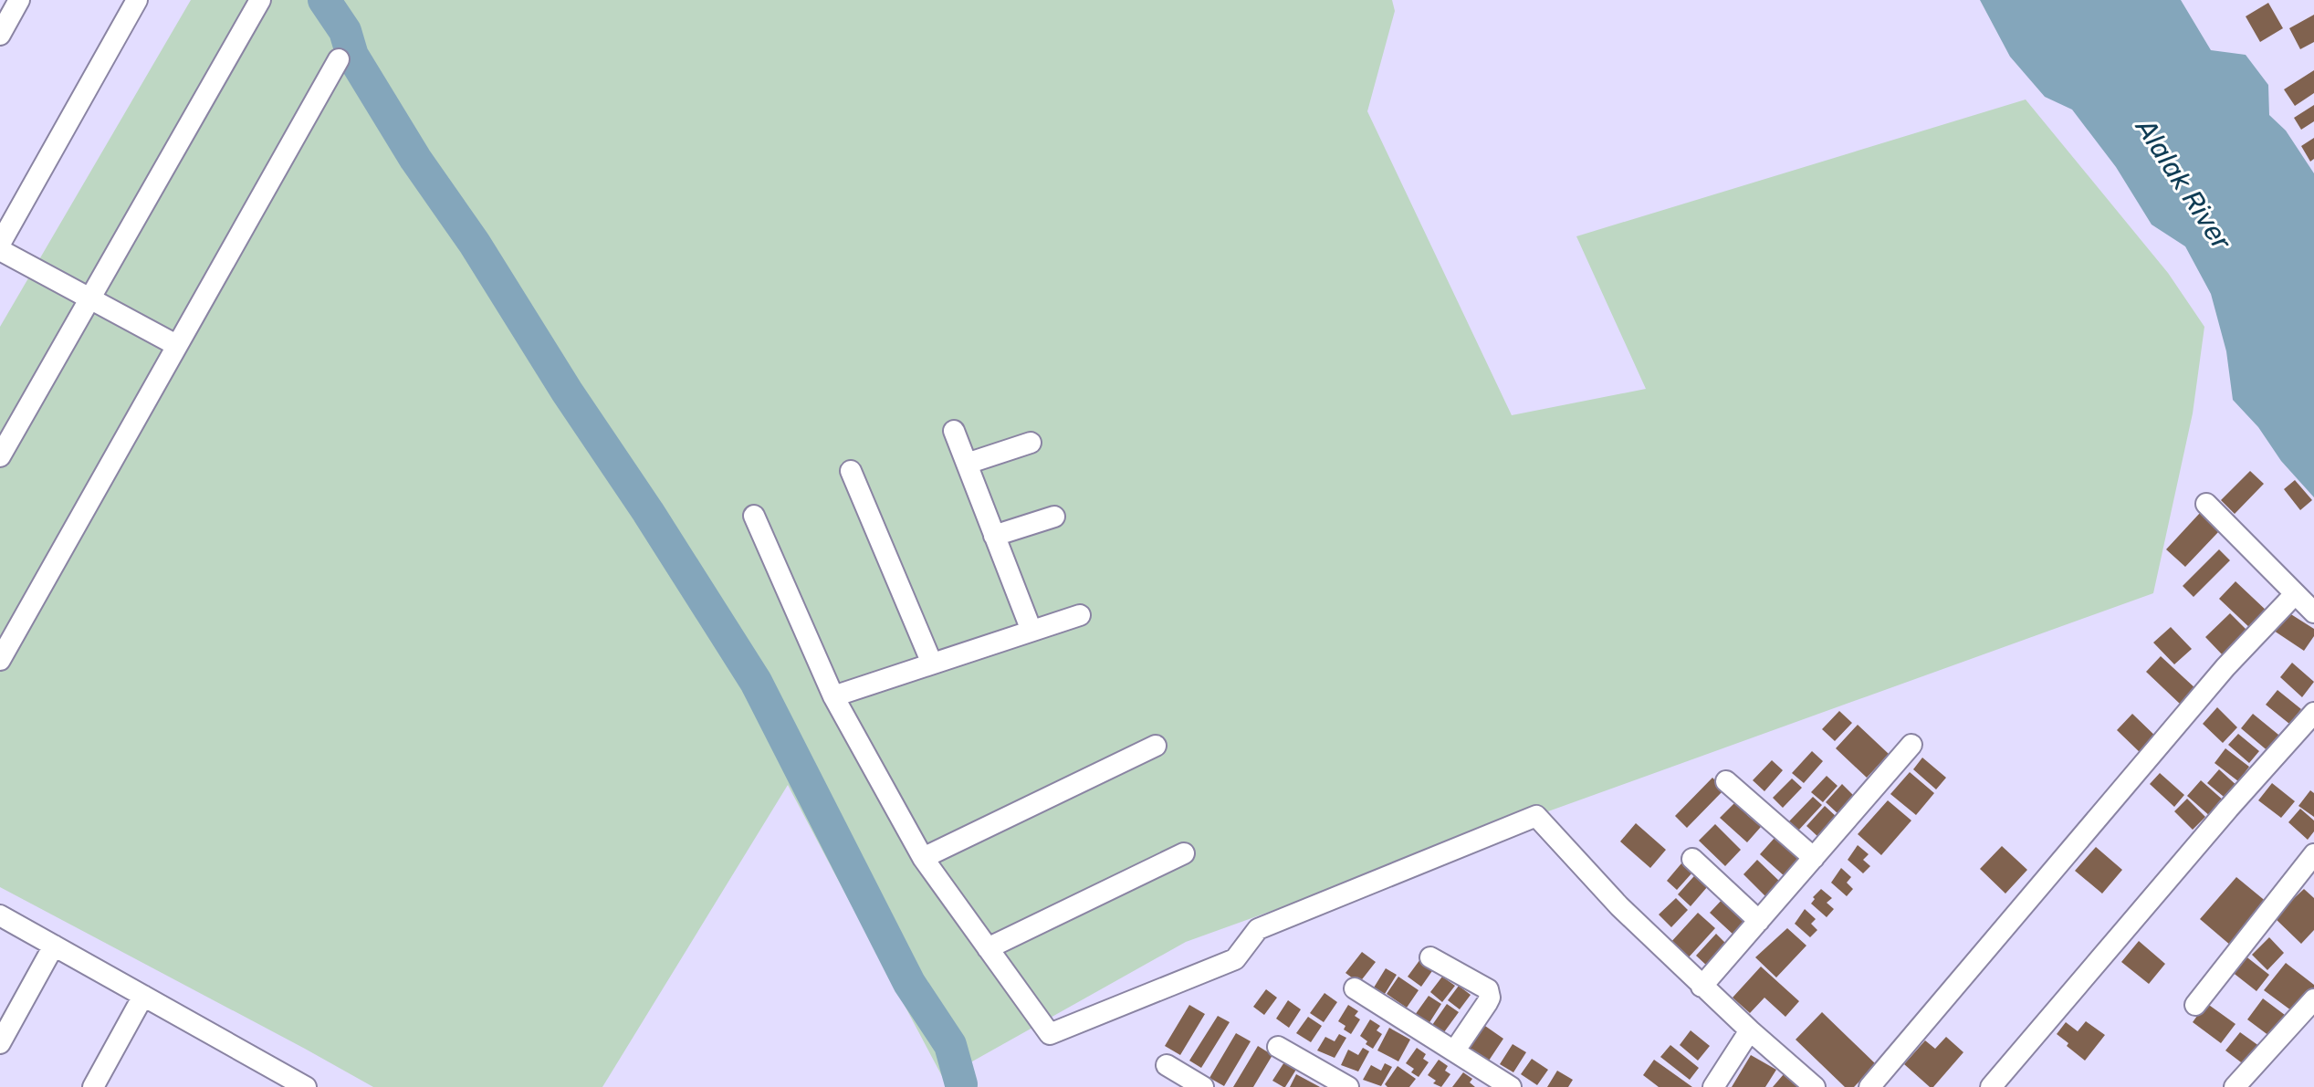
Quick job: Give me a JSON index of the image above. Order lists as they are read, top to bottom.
{
  "water": ["Alalak River"]
}
